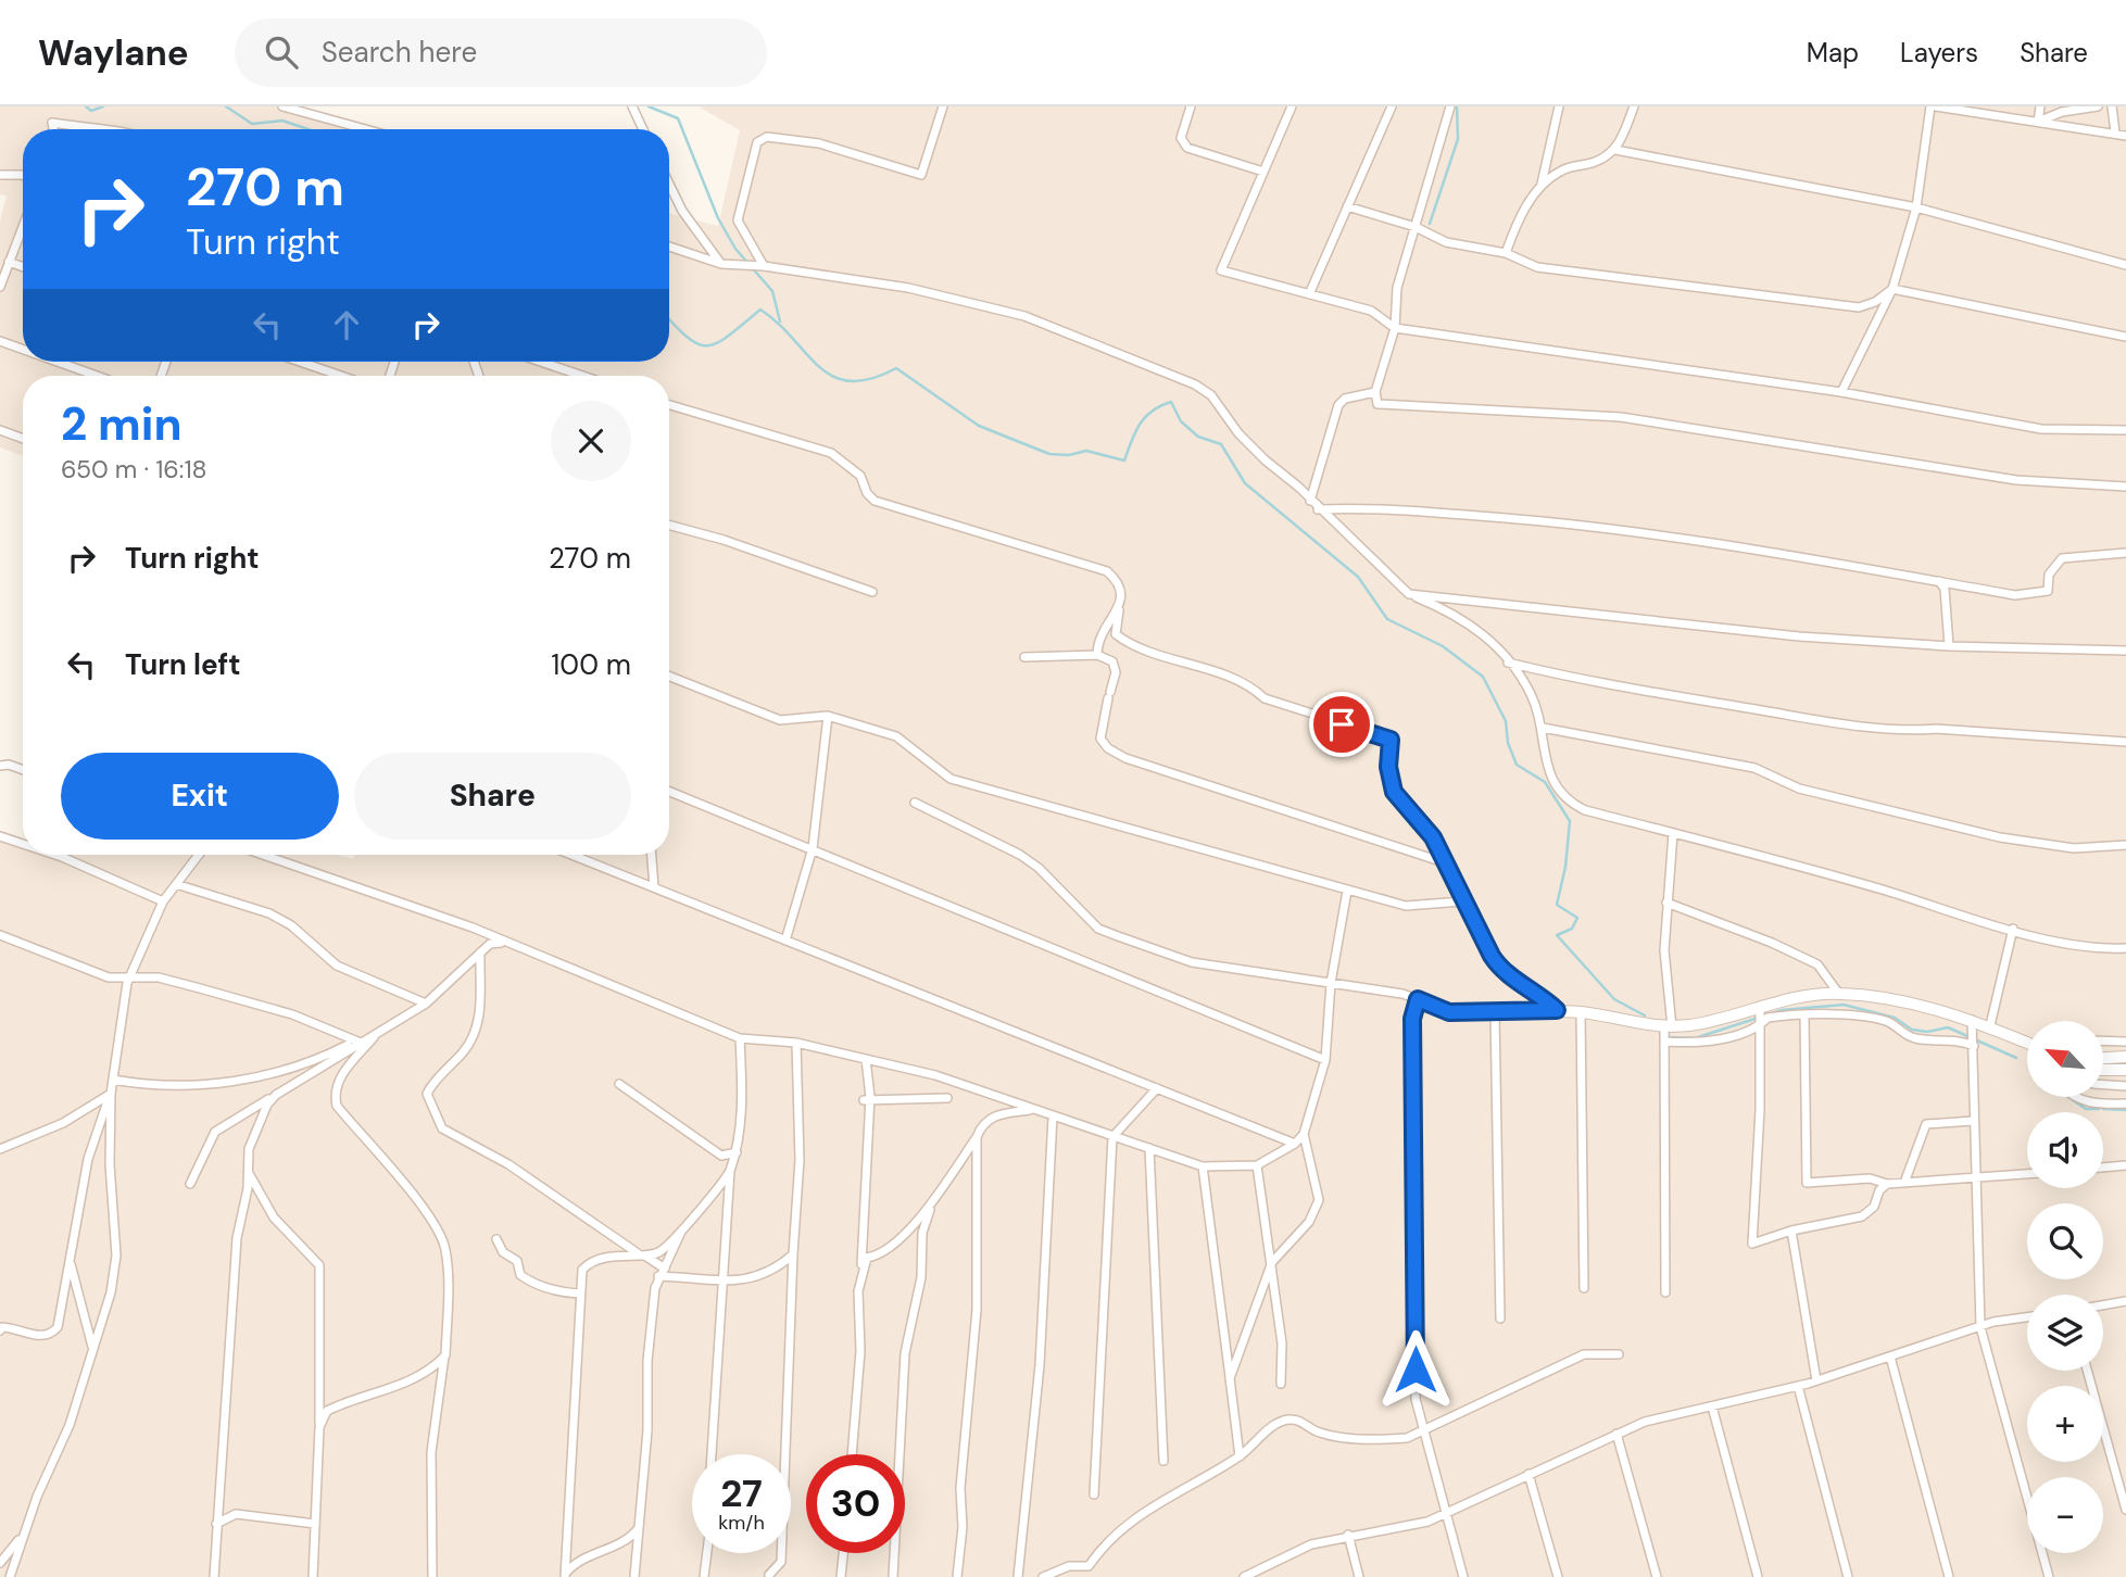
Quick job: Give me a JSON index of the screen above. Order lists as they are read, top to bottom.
{
  "north": "top left",
  "page": {
    "header": "Waylane",
    "search": "Search here",
    "nav": ["Map", "Layers", "Share"],
    "turn": ["270 m", "Turn right"],
    "heading": ["2 min", "650 m · 16:18"],
    "list": [
      {
        "name": "Turn right",
        "value": "270 m"
      },
      {
        "name": "Turn left",
        "value": "100 m"
      }
    ],
    "buttons": ["Exit", "Share"],
    "map_buttons": ["+", "−"],
    "speed": "27 km/h",
    "limit": "30"
  }
}
